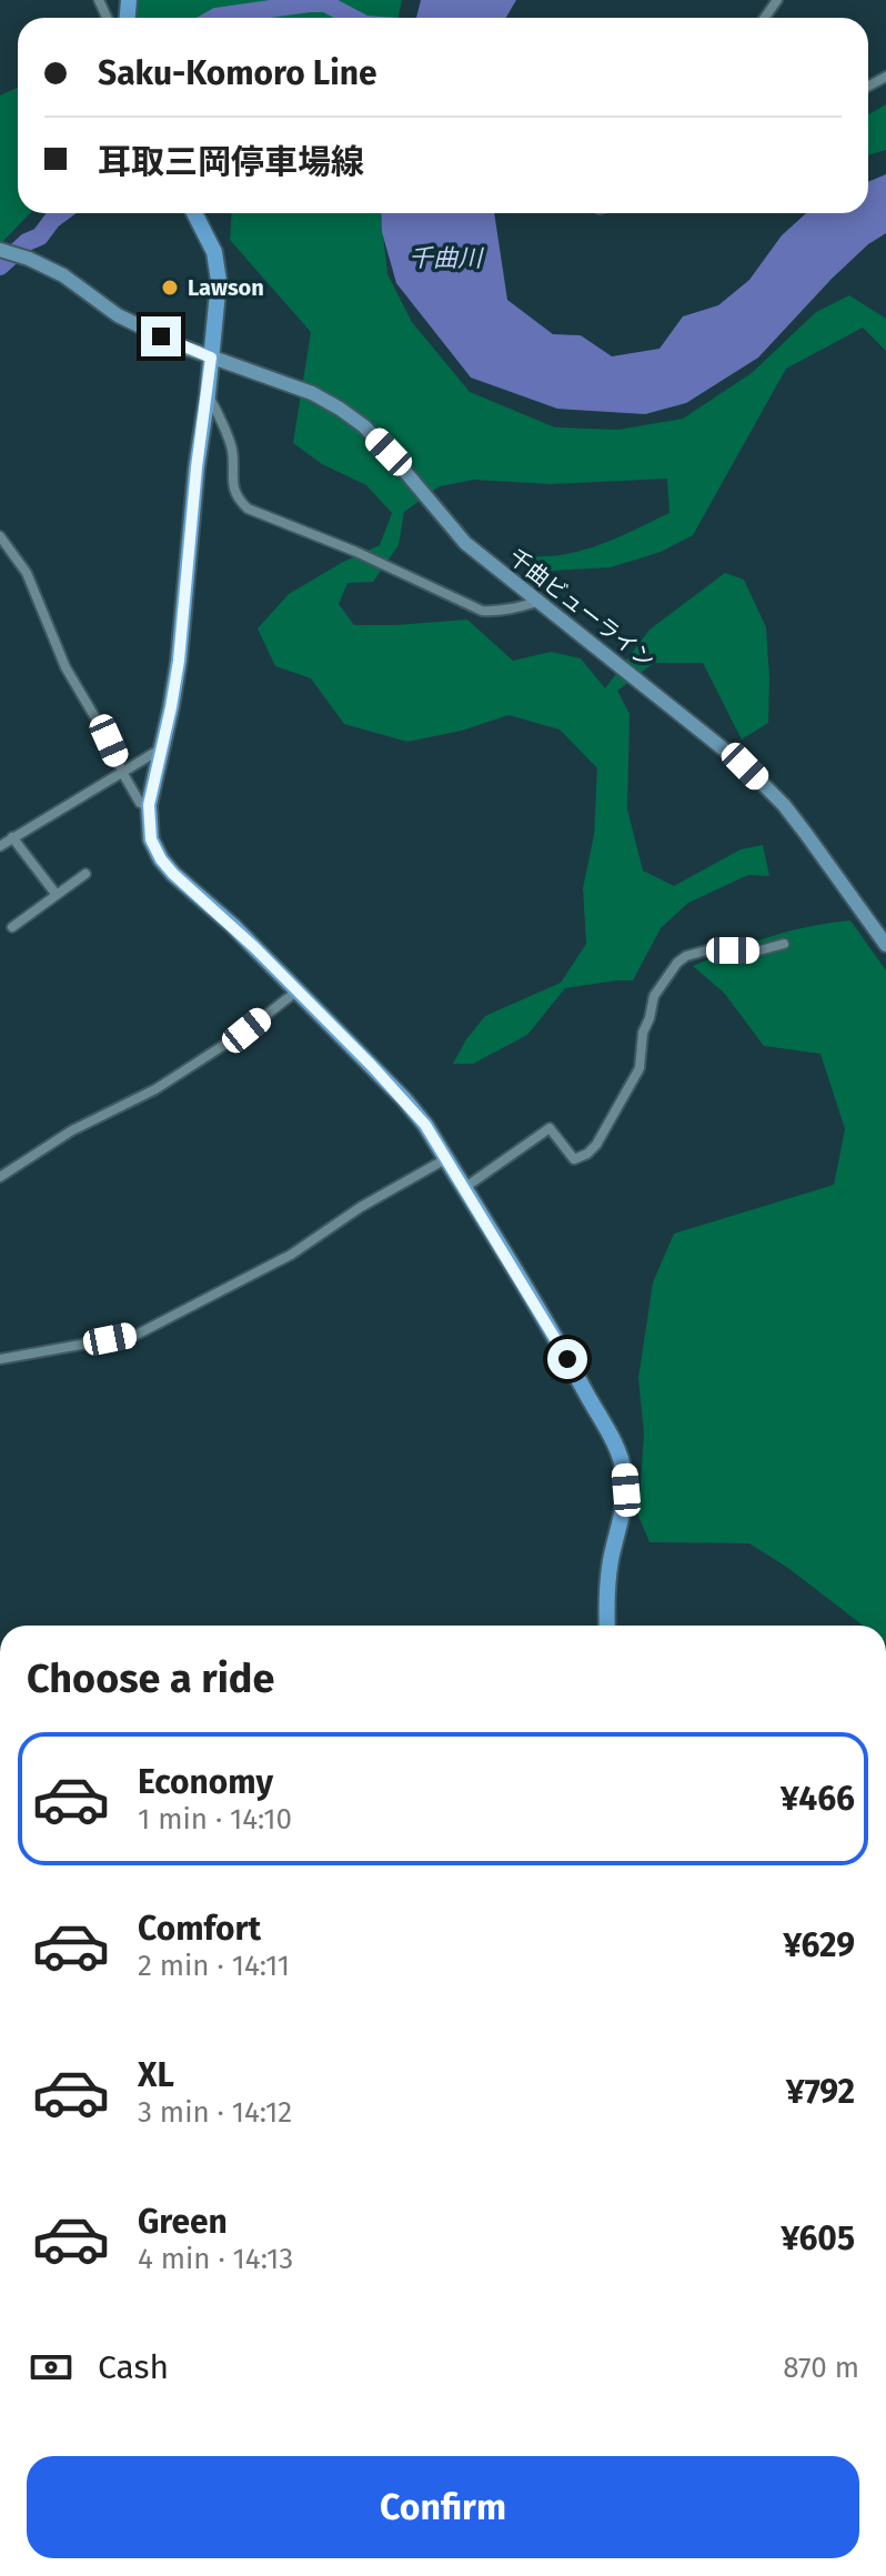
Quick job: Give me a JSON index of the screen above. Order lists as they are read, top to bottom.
{
  "streets": {
    "street": ["千曲ビューライン"]
  },
  "water": ["千曲川"],
  "places": ["Lawson"],
  "page": {
    "banner": ["Saku-Komoro Line", "耳取三岡停車場線"],
    "heading": "Choose a ride",
    "list": [
      {
        "name": "Economy",
        "note": "1 min · 14:10",
        "value": "¥466"
      },
      {
        "name": "Comfort",
        "note": "2 min · 14:11",
        "value": "¥629"
      },
      {
        "name": "XL",
        "note": "3 min · 14:12",
        "value": "¥792"
      },
      {
        "name": "Green",
        "note": "4 min · 14:13",
        "value": "¥605"
      }
    ],
    "pay": ["Cash", "870 m"],
    "buttons": "Confirm"
  }
}
